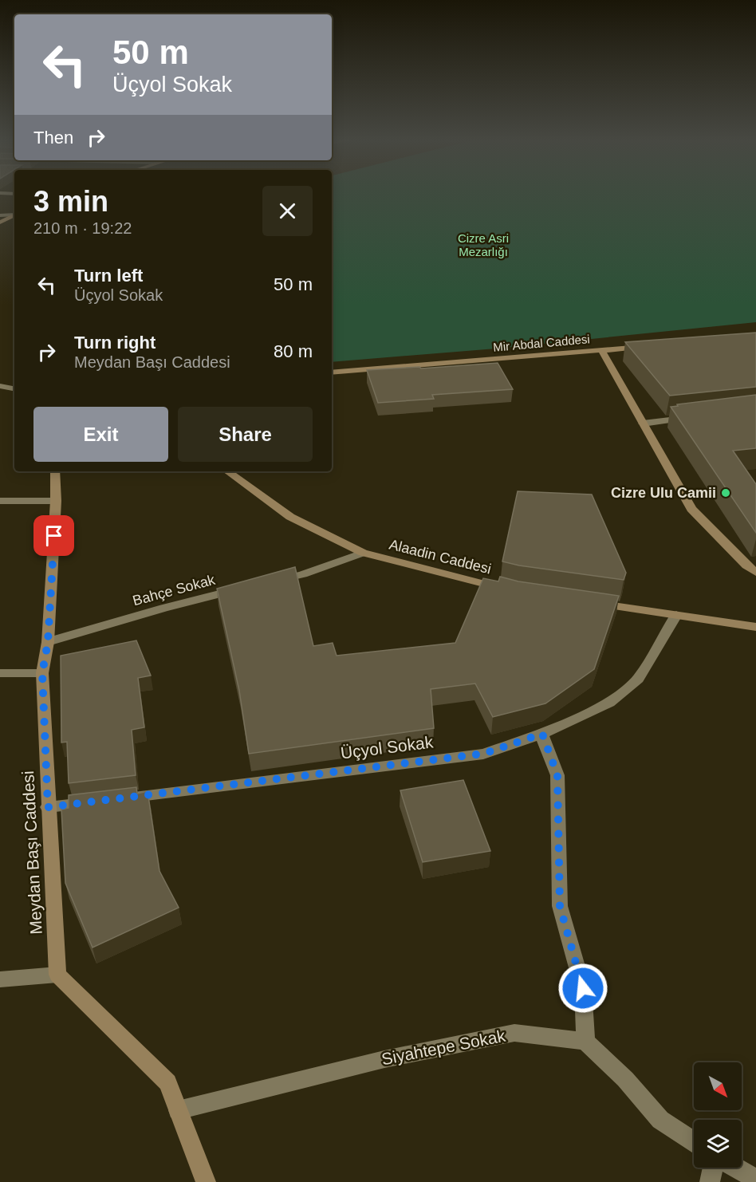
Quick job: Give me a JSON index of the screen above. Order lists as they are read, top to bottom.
{
  "streets": {
    "street": [
      "Mir Abdal Caddesi",
      "Alaadin Caddesi",
      "Bahçe Sokak",
      "Üçyol Sokak",
      "Meydan Başı Caddesi",
      "Siyahtepe Sokak"
    ]
  },
  "crossings": [
    ["Bahçe Sokak", "Meydan Başı Caddesi"]
  ],
  "parks": ["Cizre Asri Mezarlığı"],
  "places": ["Cizre Ulu Camii"],
  "north": "bottom right",
  "page": {
    "turn": ["50 m", "Üçyol Sokak"],
    "then": "Then",
    "heading": ["3 min", "210 m · 19:22"],
    "list": [
      {
        "name": "Turn left",
        "note": "Üçyol Sokak",
        "value": "50 m"
      },
      {
        "name": "Turn right",
        "note": "Meydan Başı Caddesi",
        "value": "80 m"
      }
    ],
    "buttons": ["Exit", "Share"]
  }
}
